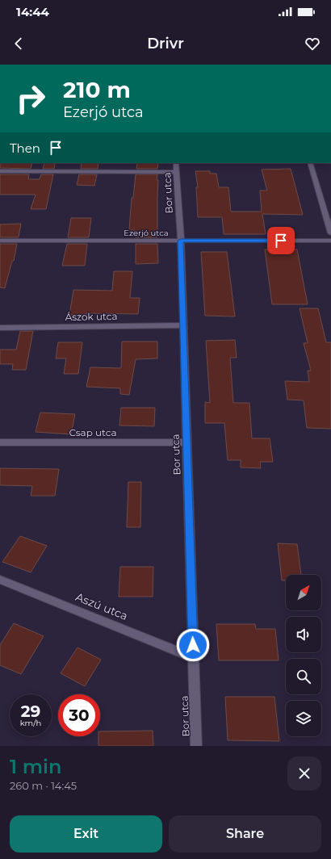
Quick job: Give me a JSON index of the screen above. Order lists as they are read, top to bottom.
{
  "streets": {
    "street": [
      "Bor utca",
      "Ezerjó utca",
      "Ászok utca",
      "Csap utca",
      "Aszú utca"
    ]
  },
  "crossings": [
    ["Bor utca", "Ezerjó utca"],
    ["Bor utca", "Ászok utca"],
    ["Bor utca", "Csap utca"],
    ["Bor utca", "Aszú utca"]
  ],
  "north": "top right",
  "page": {
    "status": "14:44",
    "header": "Drivr",
    "turn": ["210 m", "Ezerjó utca"],
    "then": "Then",
    "speed": "29 km/h",
    "limit": "30",
    "heading": ["1 min", "260 m · 14:45"],
    "buttons": ["Exit", "Share"]
  }
}
